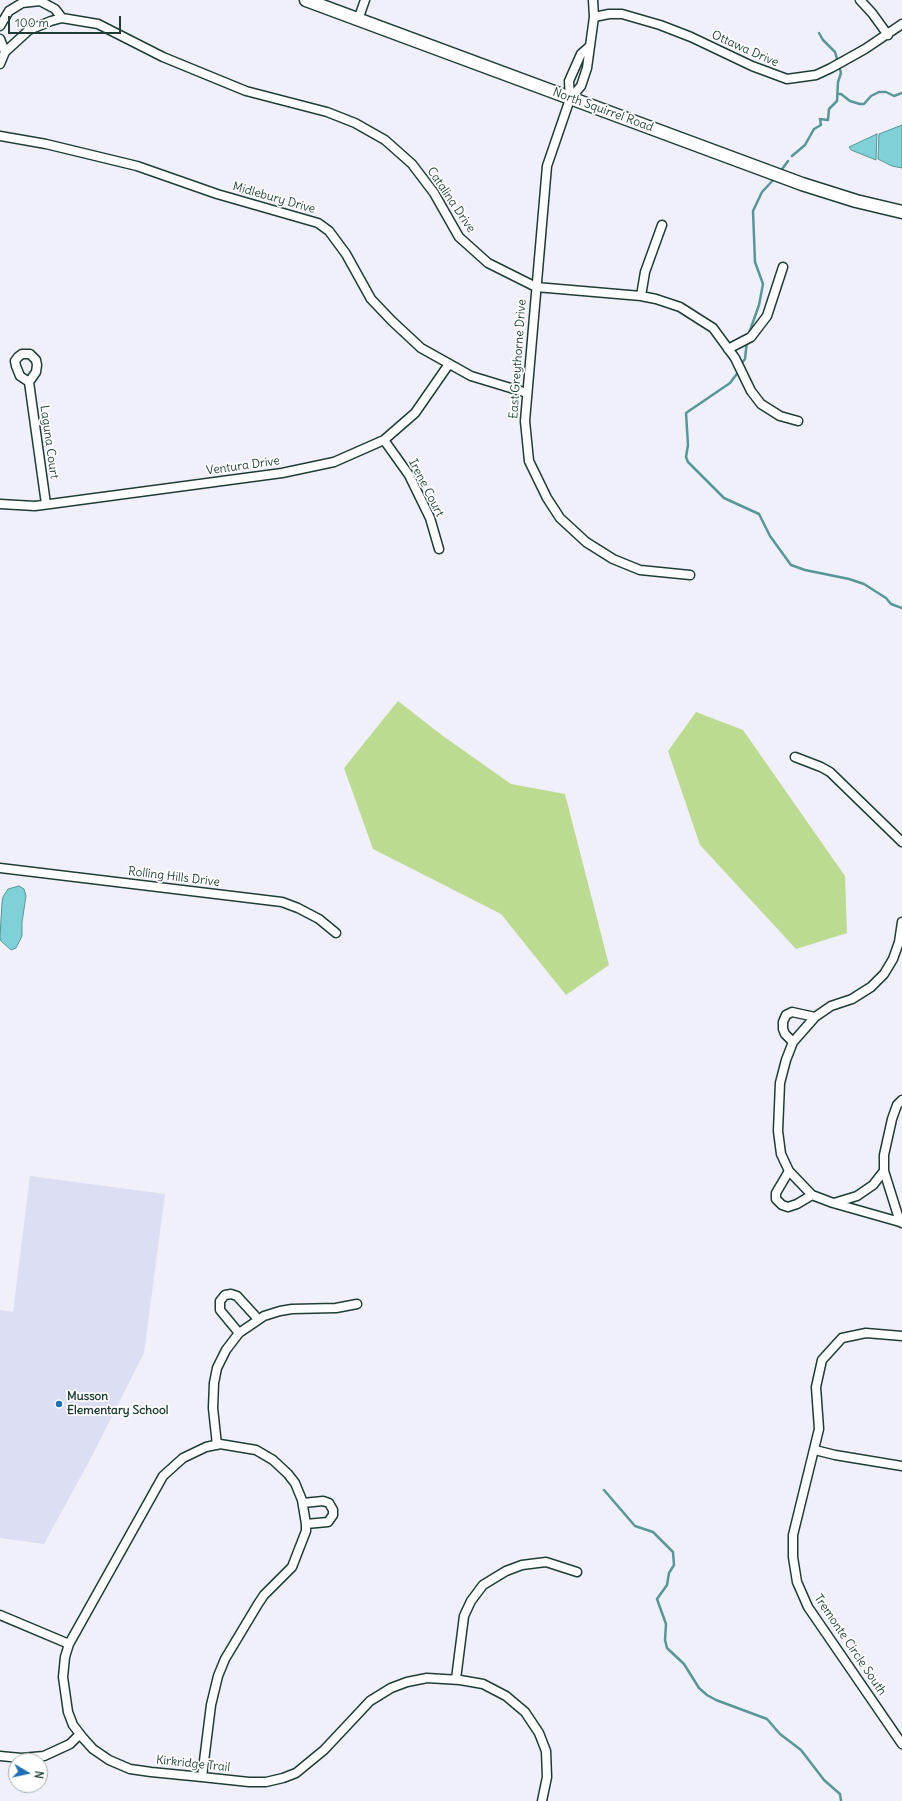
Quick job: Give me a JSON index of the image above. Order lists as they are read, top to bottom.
{
  "streets": {
    "street": [
      "Ottawa Drive",
      "North Squirrel Road",
      "Midlebury Drive",
      "Catalina Drive",
      "East Greythorne Drive",
      "Laguna Court",
      "Ventura Drive",
      "Irene Court",
      "Rolling Hills Drive",
      "Tremonte Circle South",
      "Kirkridge Trail"
    ]
  },
  "crossings": [
    ["North Squirrel Road", "East Greythorne Drive"],
    ["Midlebury Drive", "East Greythorne Drive"],
    ["Midlebury Drive", "Ventura Drive"],
    ["Catalina Drive", "East Greythorne Drive"],
    ["Laguna Court", "Ventura Drive"],
    ["Ventura Drive", "Irene Court"]
  ],
  "places": ["Musson Elementary School"],
  "scale_bar": "100 m",
  "north": "right"
}
